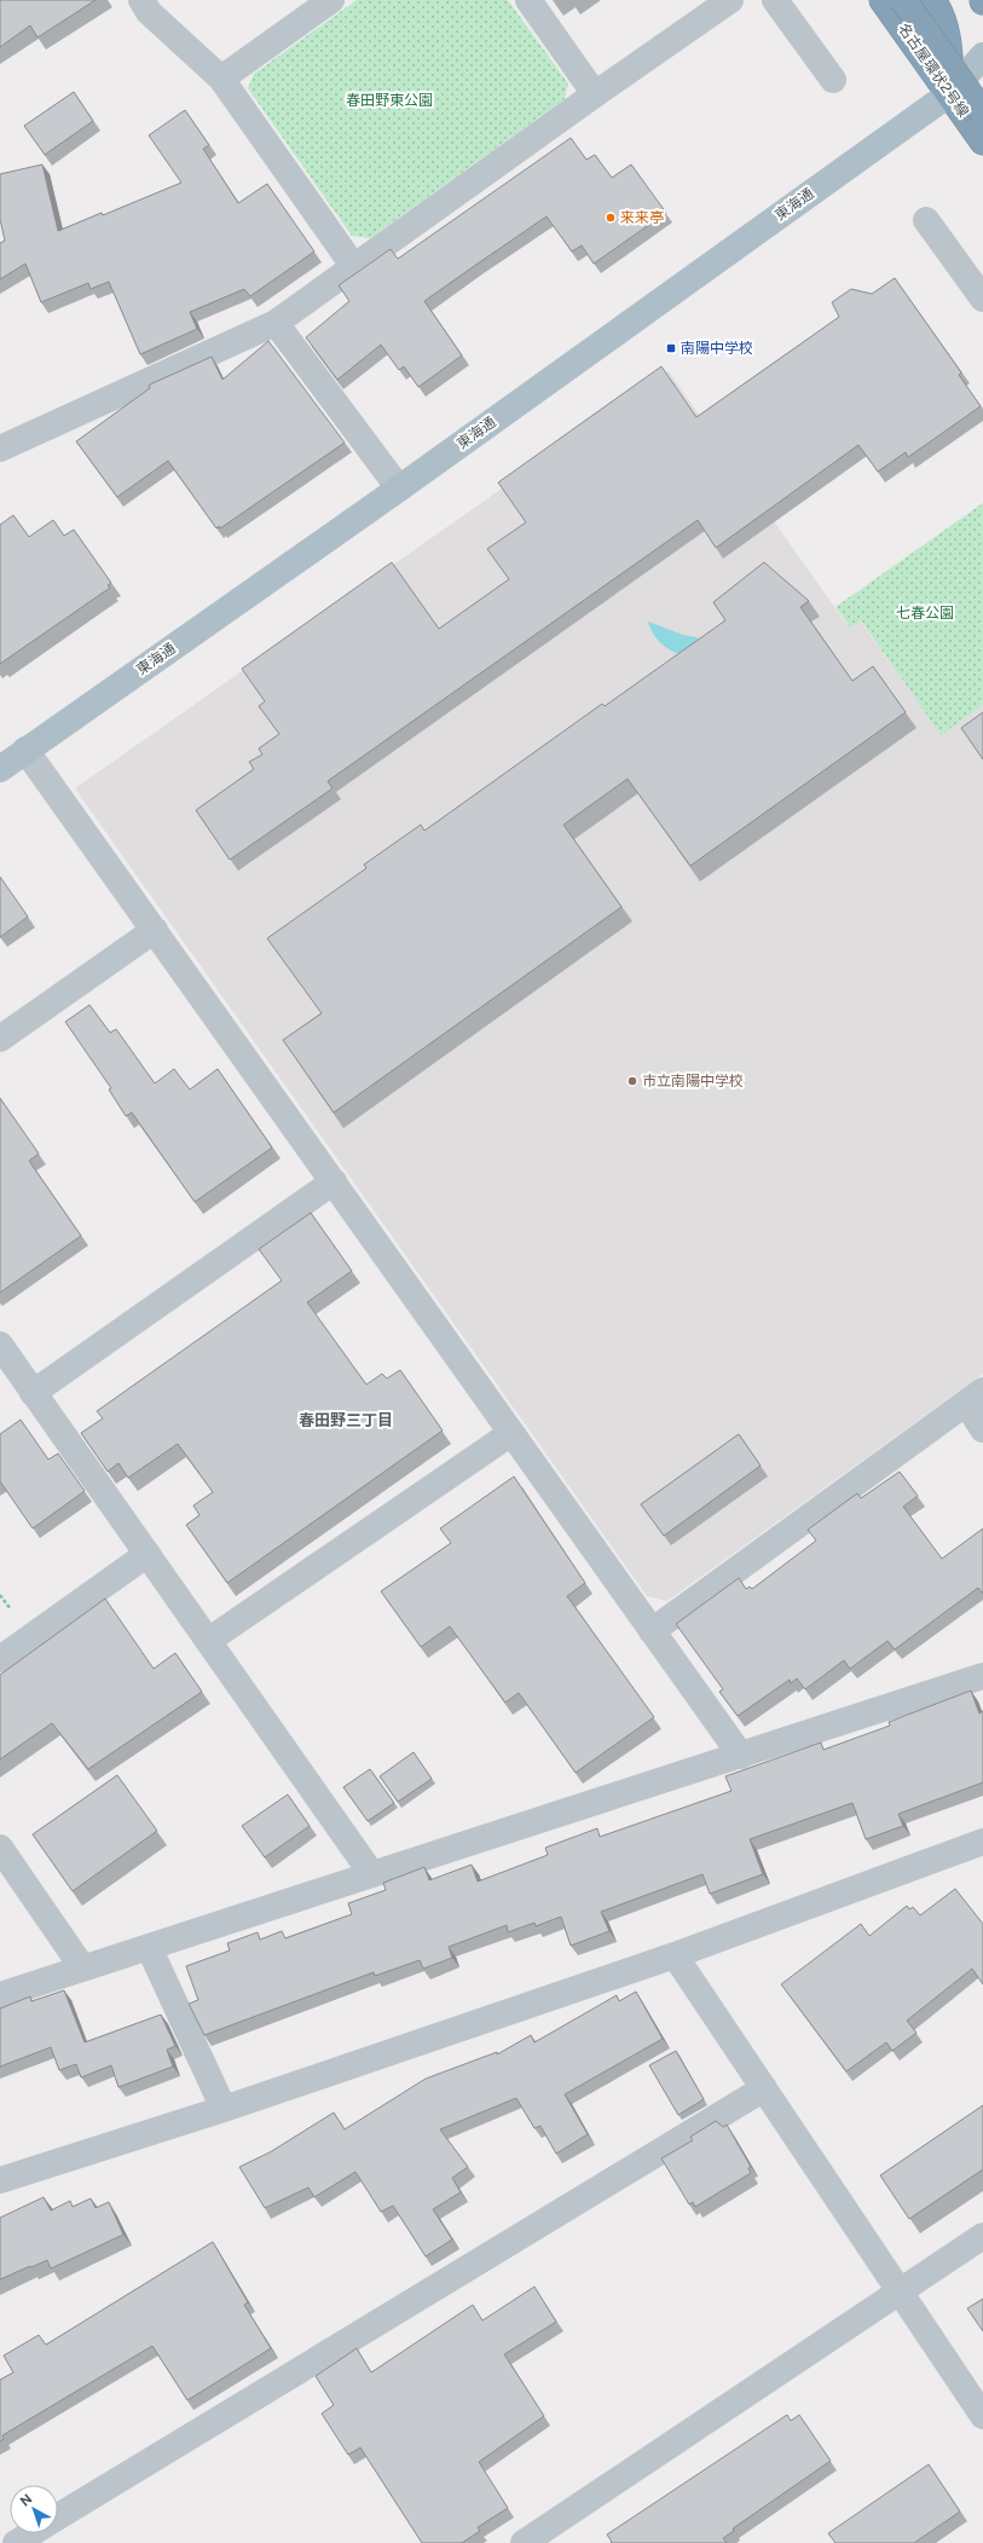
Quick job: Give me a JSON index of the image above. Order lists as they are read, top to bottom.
{
  "streets": {
    "highway": ["名古屋環状2号線"],
    "main road": ["東海通"]
  },
  "crossings": [
    ["名古屋環状2号線", "東海通"]
  ],
  "districts": ["春田野三丁目"],
  "parks": ["春田野東公園", "七春公園"],
  "places": {
    "other": ["来来亭", "市立南陽中学校"],
    "transit": ["南陽中学校"]
  },
  "north": "top left"
}
